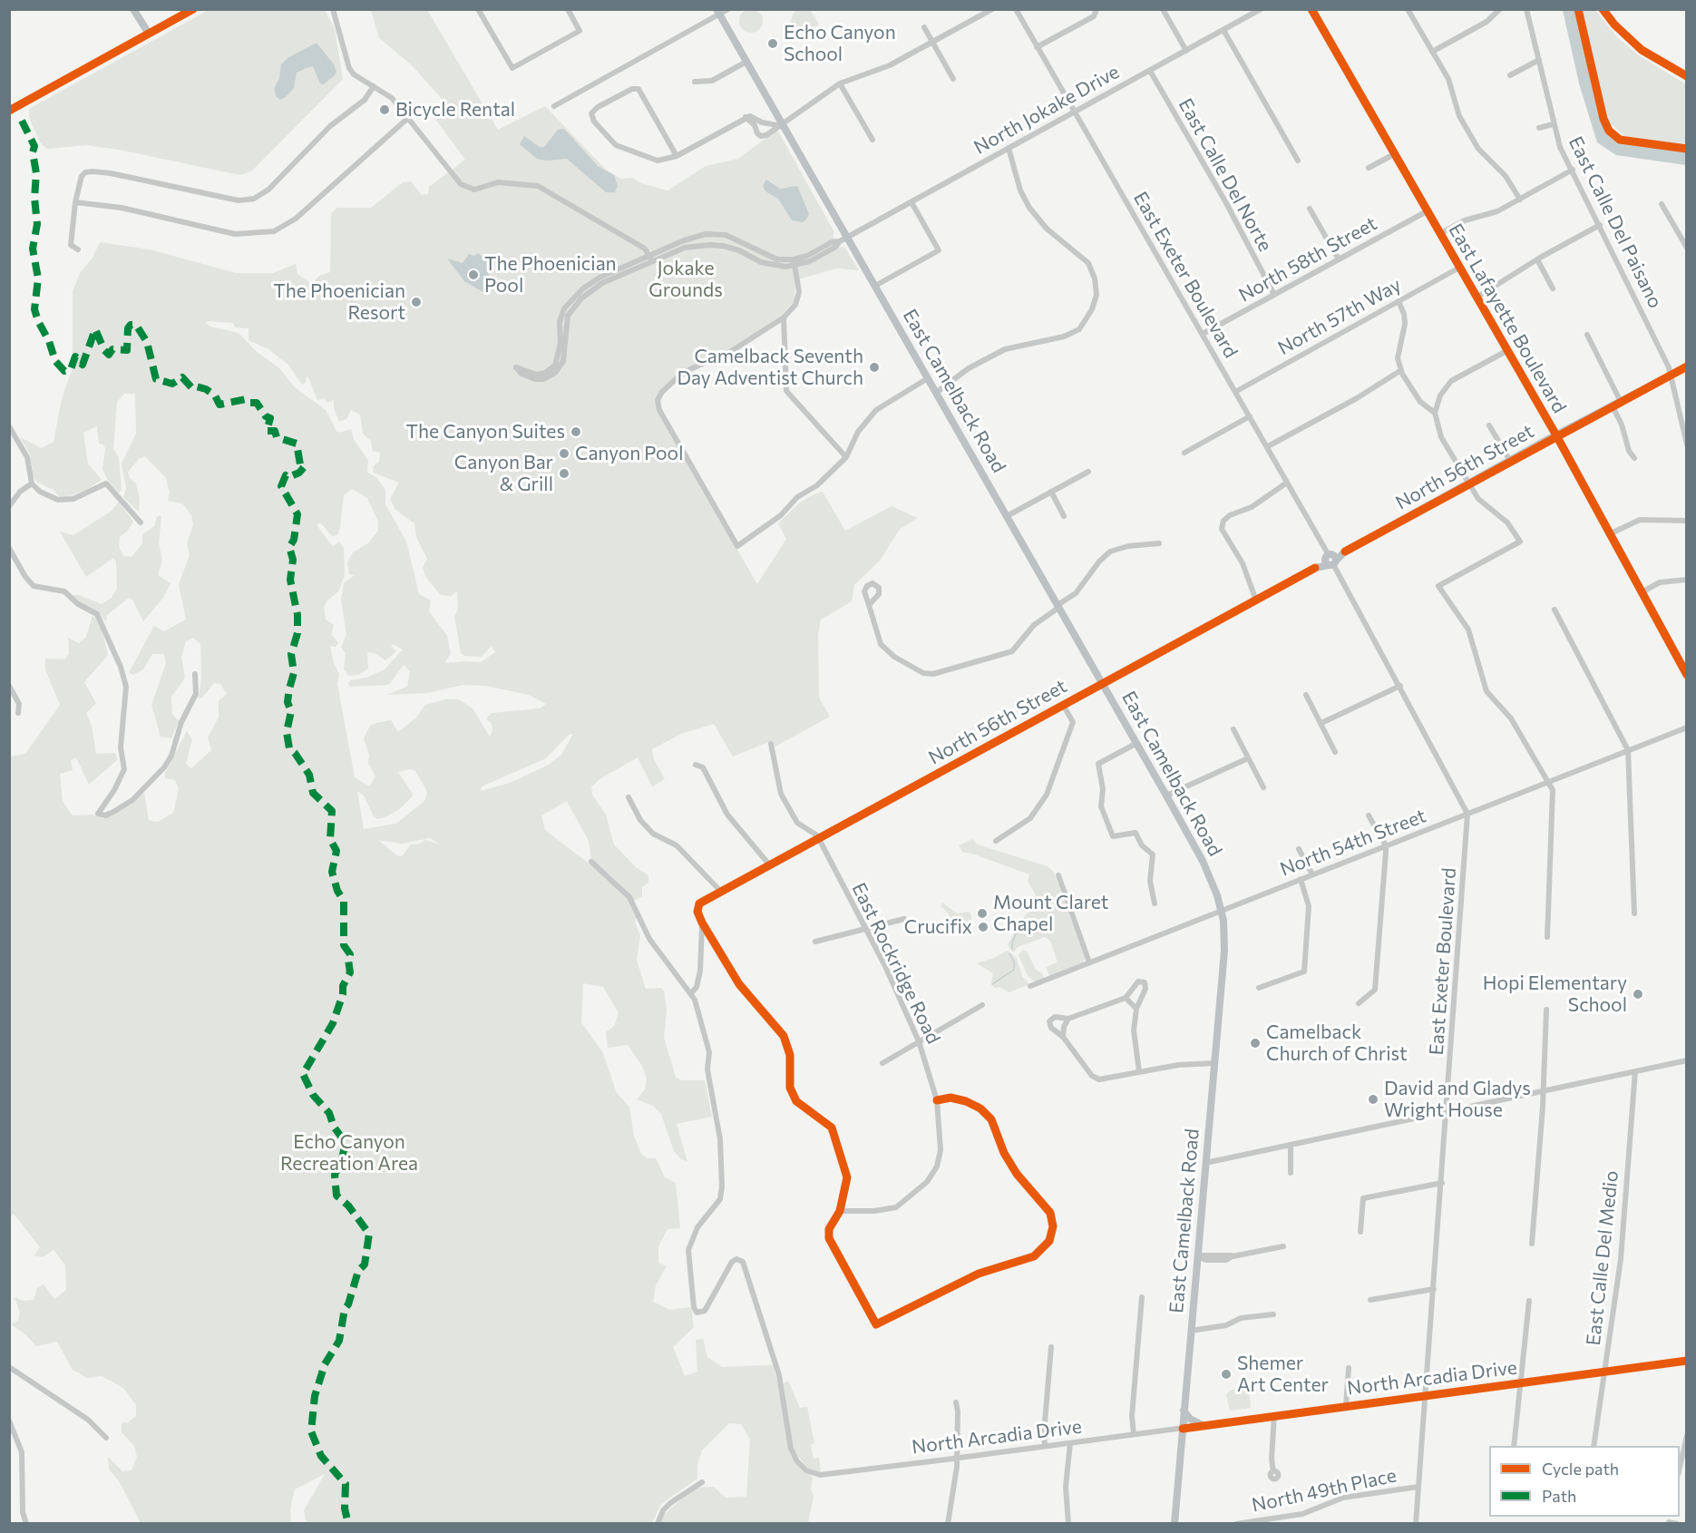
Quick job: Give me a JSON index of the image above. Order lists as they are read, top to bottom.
{
  "streets": {
    "main road": ["East Camelback Road", "North 56th Street"],
    "street": [
      "North Jokake Drive",
      "East Calle Del Norte",
      "East Calle Del Paisano",
      "North 58th Street",
      "East Exeter Boulevard",
      "North 57th Way",
      "East Lafayette Boulevard",
      "North 54th Street",
      "East Rockridge Road",
      "East Calle Del Medio",
      "North Arcadia Drive",
      "North 49th Place"
    ]
  },
  "crossings": [
    ["North Jokake Drive", "East Calle Del Norte"],
    ["North Jokake Drive", "East Exeter Boulevard"],
    ["North Jokake Drive", "East Camelback Road"],
    ["East Calle Del Norte", "North 58th Street"],
    ["East Calle Del Paisano", "North 56th Street"],
    ["North 58th Street", "East Exeter Boulevard"],
    ["North 58th Street", "East Lafayette Boulevard"],
    ["East Exeter Boulevard", "North 57th Way"],
    ["East Exeter Boulevard", "North 56th Street"],
    ["East Exeter Boulevard", "North 54th Street"],
    ["East Exeter Boulevard", "North Arcadia Drive"],
    ["East Exeter Boulevard", "North 49th Place"],
    ["North 57th Way", "East Lafayette Boulevard"],
    ["East Lafayette Boulevard", "North 56th Street"],
    ["East Camelback Road", "North 56th Street"],
    ["East Camelback Road", "North 54th Street"],
    ["East Camelback Road", "North Arcadia Drive"],
    ["North 56th Street", "East Rockridge Road"],
    ["East Calle Del Medio", "North Arcadia Drive"]
  ],
  "parks": ["Jokake Grounds", "Echo Canyon Recreation Area"],
  "places": [
    "Echo Canyon School",
    "Bicycle Rental",
    "The Phoenician Pool",
    "The Phoenician Resort",
    "Camelback Seventh Day Adventist Church",
    "The Canyon Suites",
    "Canyon Pool",
    "Canyon Bar & Grill",
    "Mount Claret Chapel",
    "Crucifix",
    "Hopi Elementary School",
    "Camelback Church of Christ",
    "David and Gladys Wright House",
    "Shemer Art Center"
  ],
  "legend": ["Cycle path", "Path"]
}
